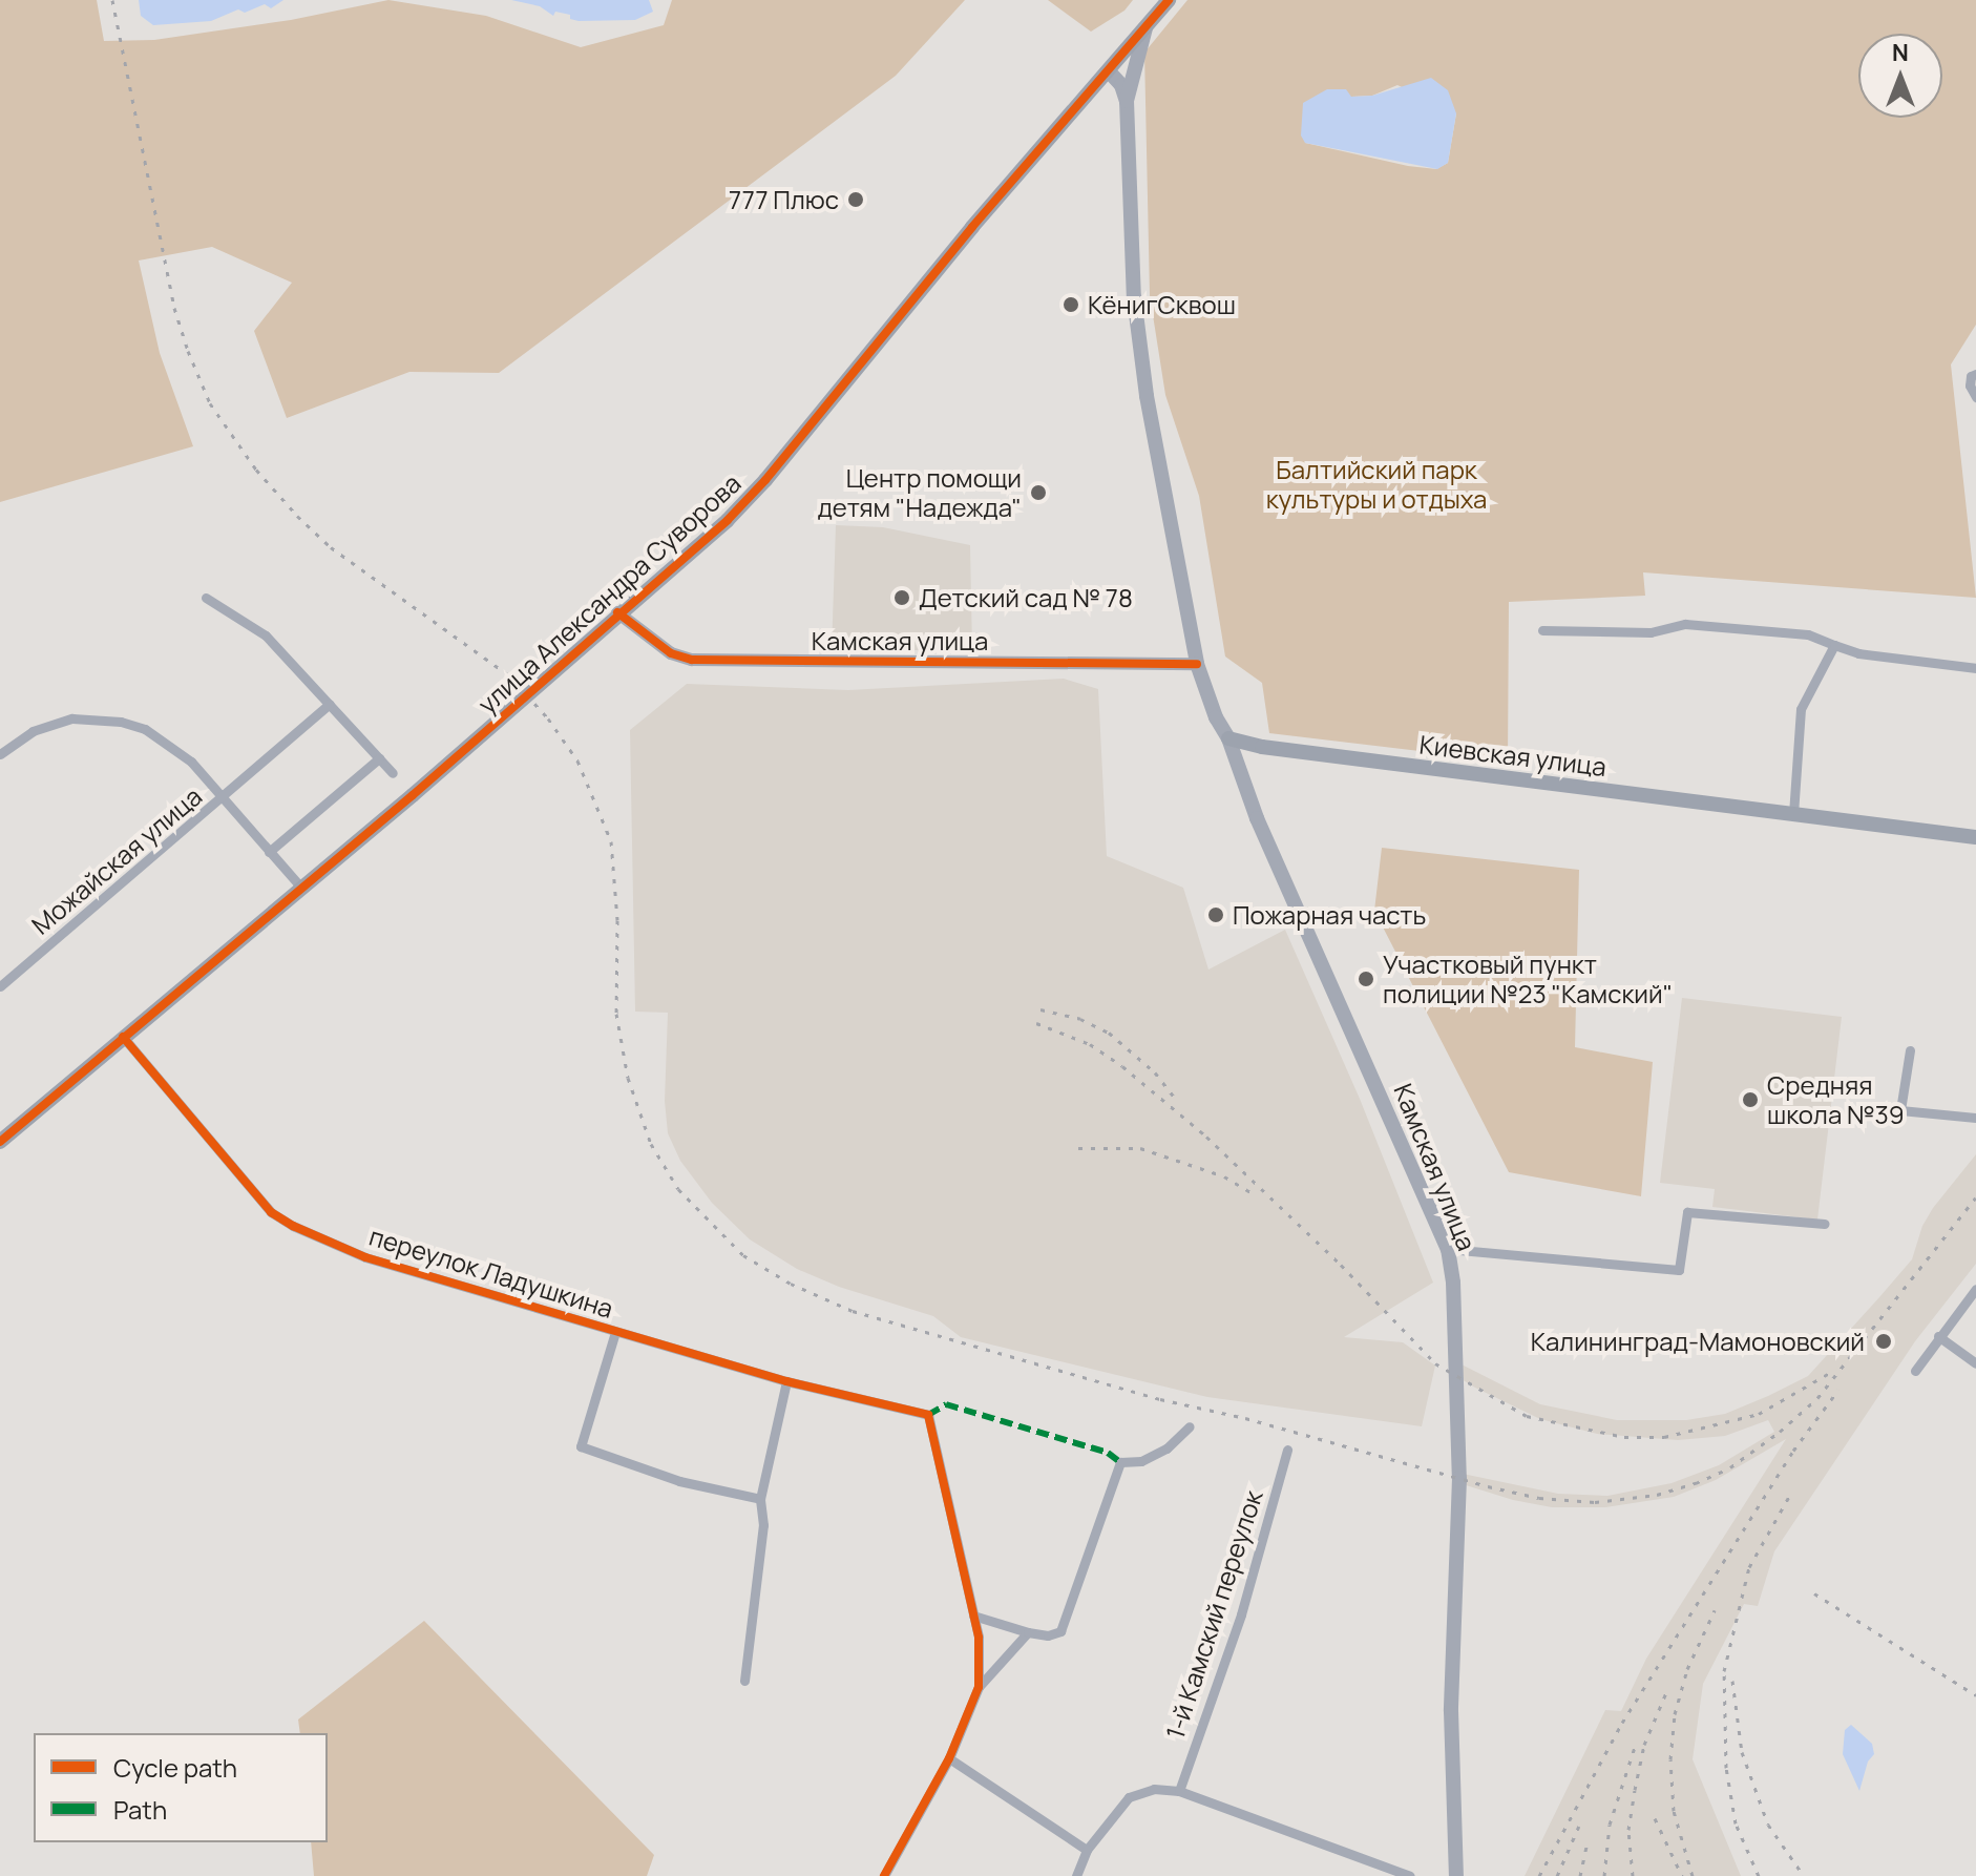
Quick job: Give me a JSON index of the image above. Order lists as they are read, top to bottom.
{
  "streets": {
    "main road": ["улица Александра Суворова", "Камская улица", "Киевская улица"],
    "street": ["Можайская улица", "переулок Ладушкина", "1-й Камский переулок"]
  },
  "crossings": [
    ["улица Александра Суворова", "Камская улица"],
    ["улица Александра Суворова", "переулок Ладушкина"],
    ["Камская улица", "Киевская улица"]
  ],
  "parks": ["Балтийский парк культуры и отдыха"],
  "places": [
    "777 Плюс",
    "КёнигСквош",
    "Центр помощи детям \"Надежда\"",
    "Детский сад № 78",
    "Пожарная часть",
    "Участковый пункт полиции №23 \"Камский\"",
    "Средняя школа №39",
    "Калининград-Мамоновский"
  ],
  "legend": ["Cycle path", "Path"],
  "north": "top"
}
